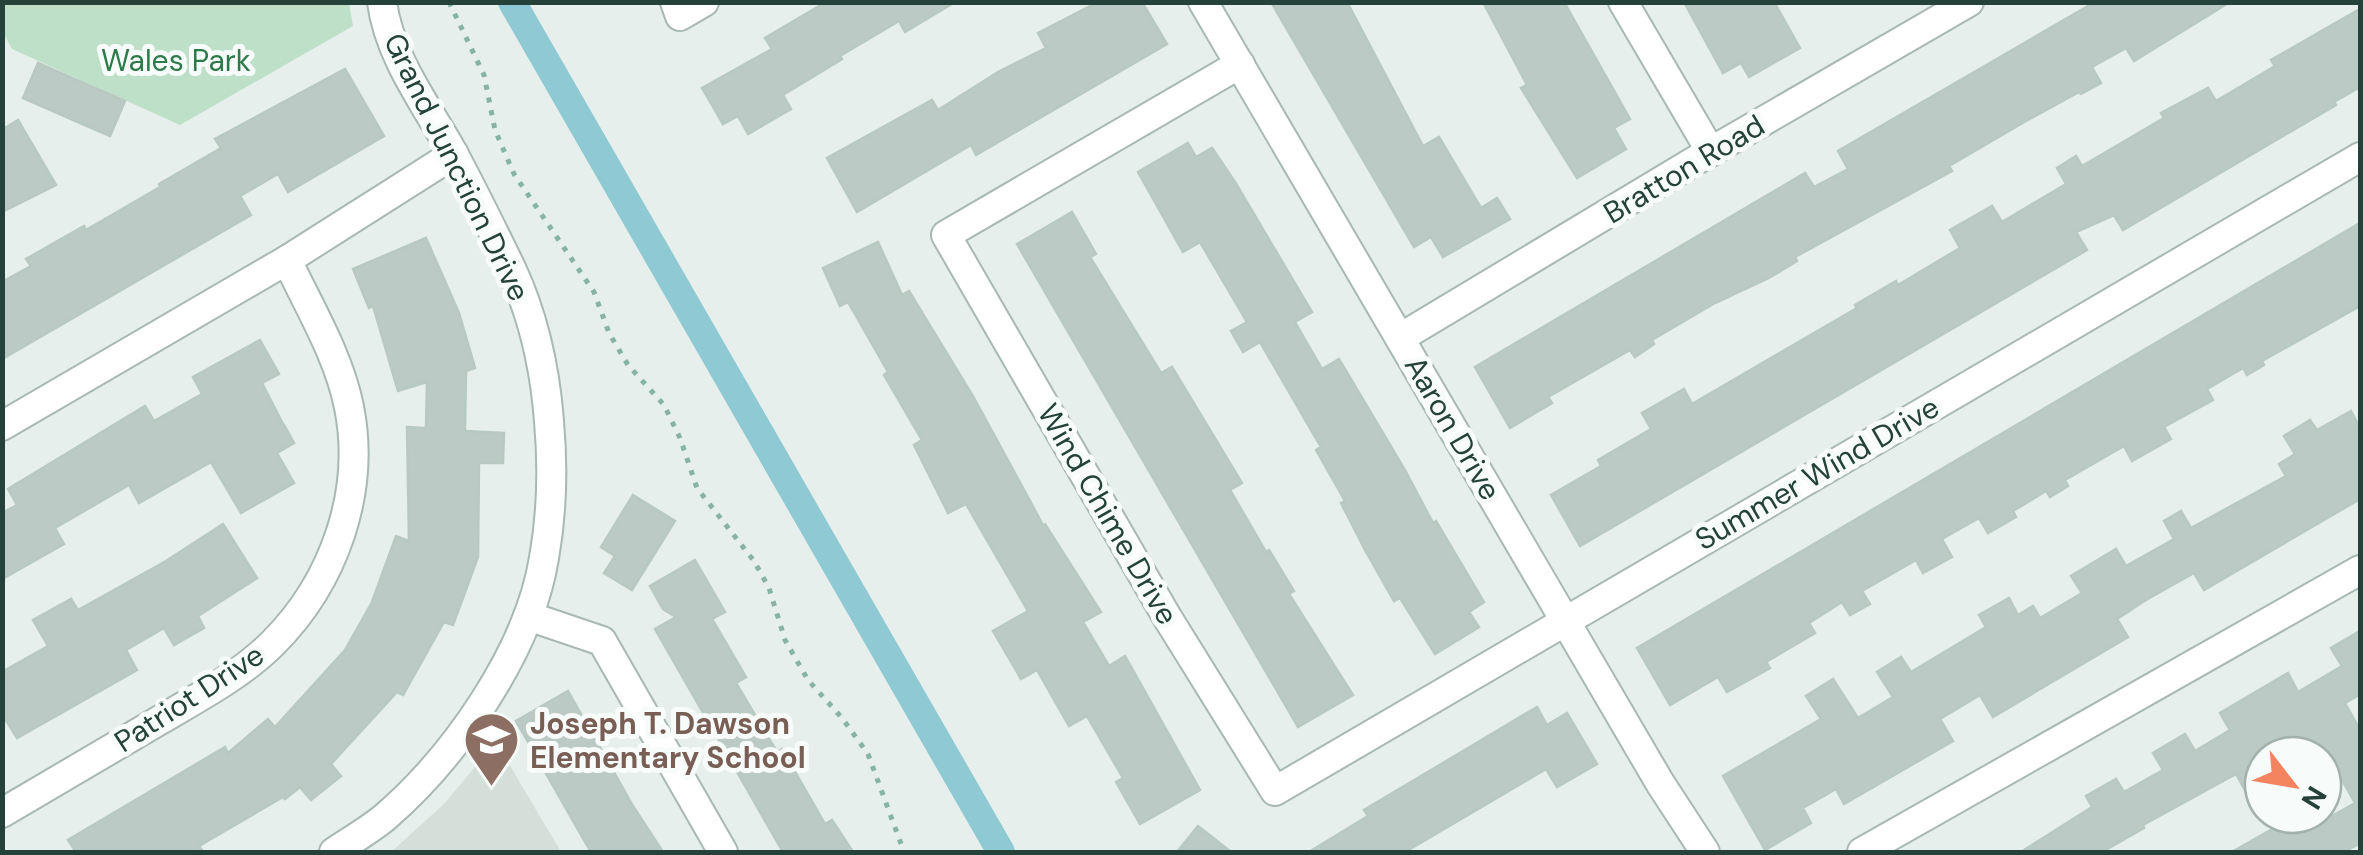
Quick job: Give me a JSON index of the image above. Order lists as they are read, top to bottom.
{
  "streets": {
    "street": [
      "Grand Junction Drive",
      "Bratton Road",
      "Aaron Drive",
      "Summer Wind Drive",
      "Wind Chime Drive",
      "Patriot Drive"
    ]
  },
  "crossings": [
    ["Bratton Road", "Aaron Drive"],
    ["Aaron Drive", "Summer Wind Drive"],
    ["Aaron Drive", "Wind Chime Drive"],
    ["Summer Wind Drive", "Wind Chime Drive"]
  ],
  "parks": ["Wales Park"],
  "places": {
    "school or university": ["Joseph T. Dawson Elementary School"]
  },
  "north": "bottom right"
}
